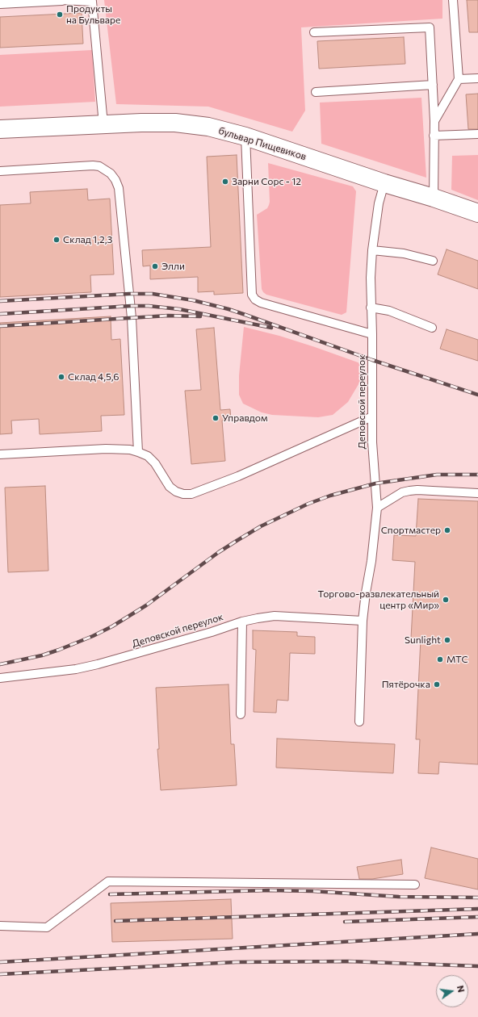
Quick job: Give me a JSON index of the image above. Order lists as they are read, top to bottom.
{
  "streets": {
    "main road": ["бульвар Пищевиков"],
    "lane": ["Деповской переулок"]
  },
  "crossings": [
    ["бульвар Пищевиков", "Деповской переулок"]
  ],
  "places": [
    "Продукты на Бульваре",
    "Зарни Сорс - 12",
    "Склад 1,2,3",
    "Элли",
    "Склад 4,5,6",
    "Управдом",
    "Спортмастер",
    "Торгово-развлекательный центр «Мир»",
    "Sunlight",
    "МТС",
    "Пятёрочка"
  ],
  "north": "right"
}
